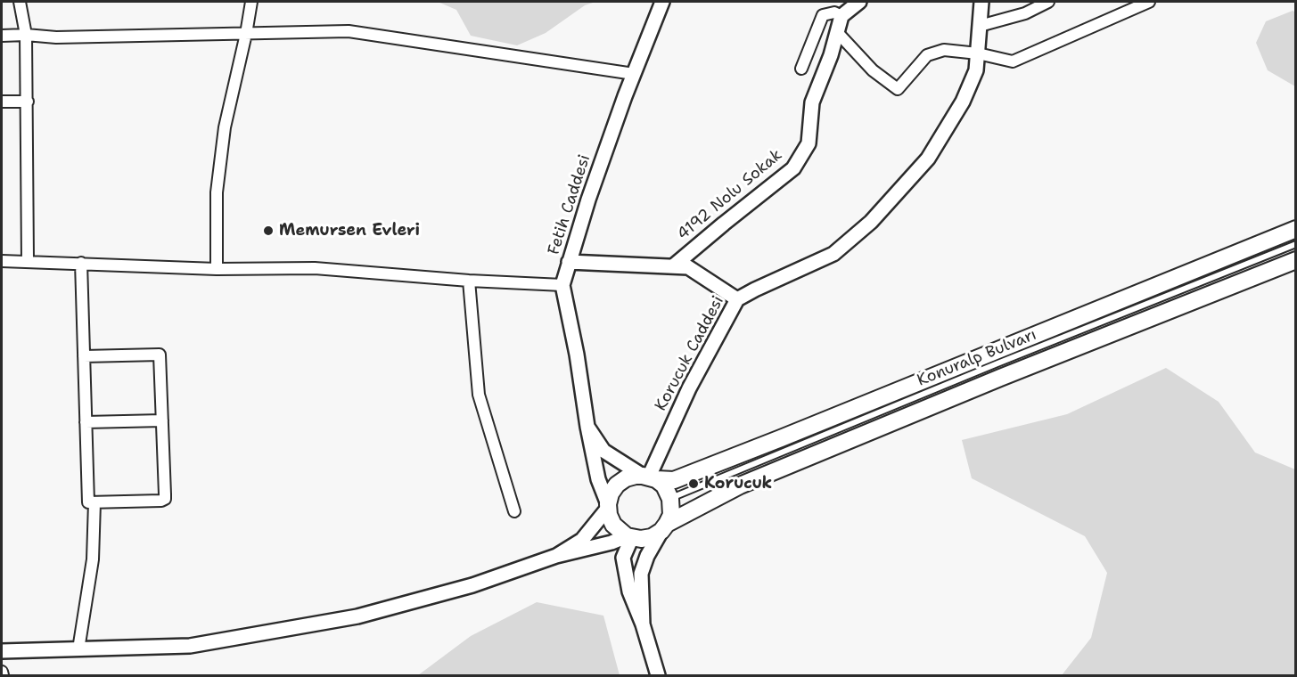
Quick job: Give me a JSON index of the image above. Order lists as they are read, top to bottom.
{
  "streets": {
    "main road": ["Konuralp Bulvarı"],
    "street": ["4192 Nolu Sokak", "Fetih Caddesi", "Korucuk Caddesi"]
  },
  "crossings": [
    ["Fetih Caddesi", "Korucuk Caddesi"],
    ["Fetih Caddesi", "Konuralp Bulvarı"],
    ["Korucuk Caddesi", "Konuralp Bulvarı"]
  ],
  "places": ["Memursen Evleri", "Korucuk"]
}
